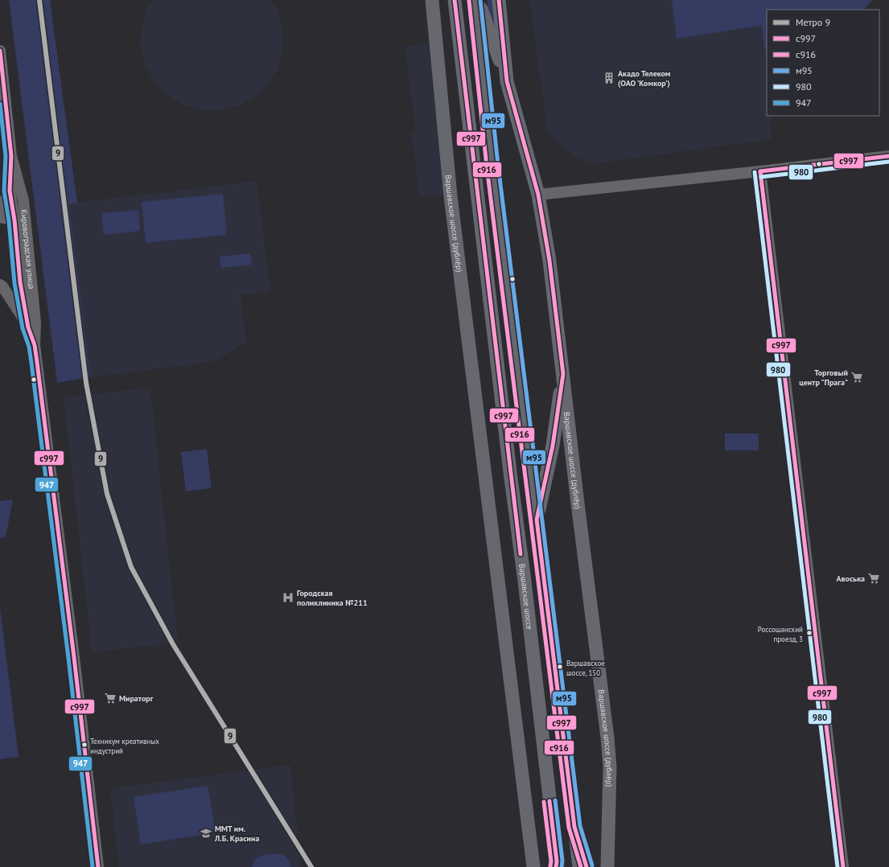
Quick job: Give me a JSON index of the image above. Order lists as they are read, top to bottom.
{
  "streets": {
    "main road": ["Варшавское шоссе (дублёр)", "Варшавское шоссе"],
    "street": ["Кировоградская улица"]
  },
  "places": {
    "building": ["Акадо Телеком (ОАО 'Комкор')"],
    "supermarket": ["Торговый центр \"Прага\"", "Авоська", "Мираторг"],
    "hospital": ["Городская поликлиника №211"],
    "other": ["Россошанский проезд, 3", "Варшавское шоссе, 150", "Техникум креативных индустрий"],
    "school or university": ["ММТ им. Л.Б. Красина"]
  },
  "lines": [
    "metro line 9",
    "transit line с997",
    "transit line м95",
    "transit line с916",
    "transit line 947",
    "transit line 980"
  ],
  "legend": [
    "Метро 9",
    "с997",
    "с916",
    "м95",
    "980",
    "947"
  ]
}
